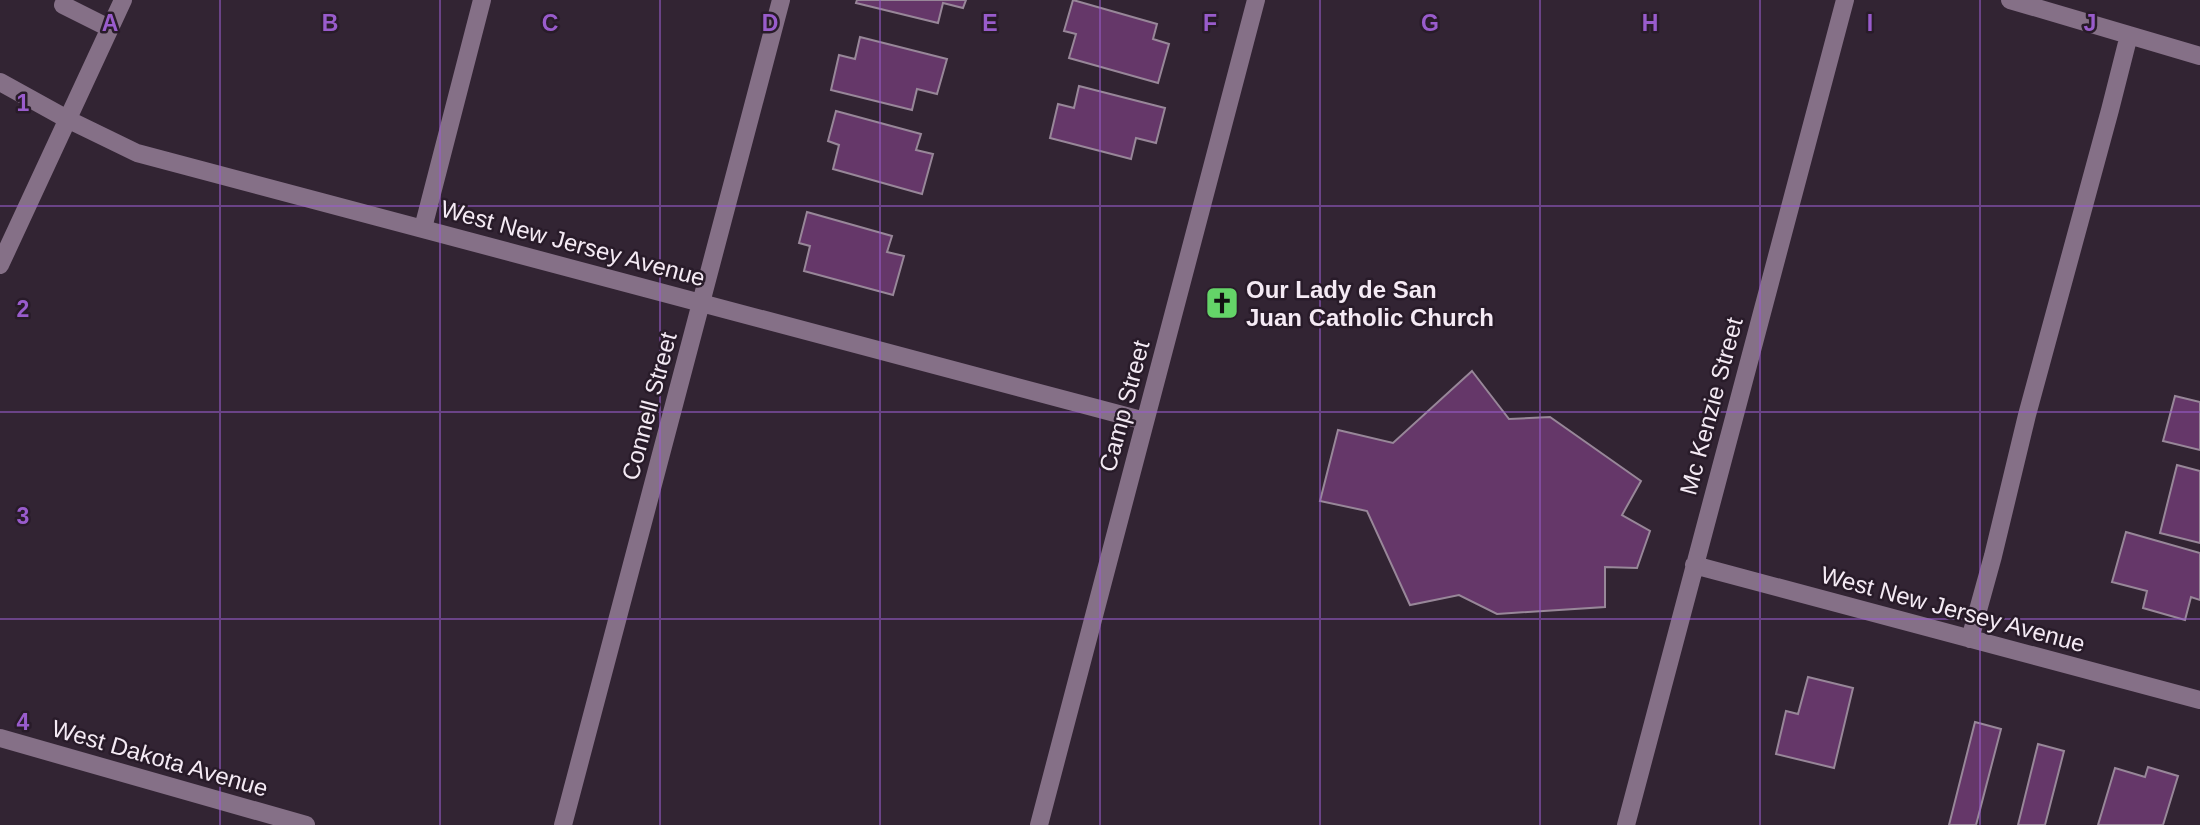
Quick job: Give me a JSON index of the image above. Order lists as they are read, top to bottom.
{
  "streets": {
    "street": [
      "West New Jersey Avenue",
      "Connell Street",
      "Camp Street",
      "Mc Kenzie Street",
      "West Dakota Avenue"
    ]
  },
  "crossings": [
    ["West New Jersey Avenue", "Connell Street"],
    ["West New Jersey Avenue", "Camp Street"],
    ["West New Jersey Avenue", "Mc Kenzie Street"]
  ],
  "places": {
    "church": ["Our Lady de San Juan Catholic Church"]
  },
  "grid": {
    "columns": [
      "A",
      "B",
      "C",
      "D",
      "E",
      "F",
      "G",
      "H",
      "I",
      "J"
    ],
    "rows": [
      "1",
      "2",
      "3",
      "4"
    ]
  }
}
